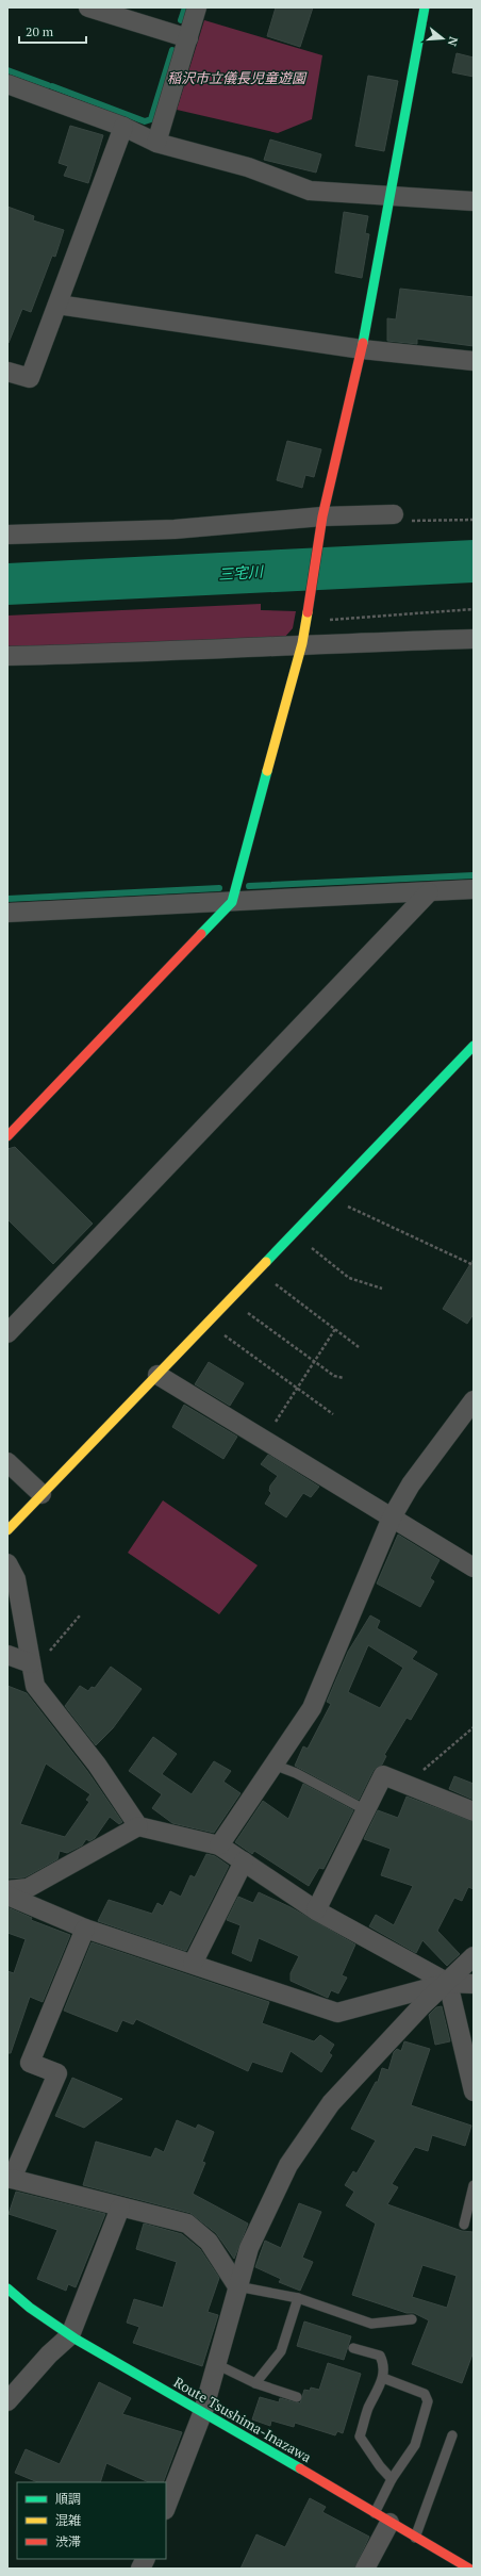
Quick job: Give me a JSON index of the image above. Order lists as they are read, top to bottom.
{
  "streets": {
    "street": ["Route Tsushima-Inazawa"]
  },
  "water": ["三宅川"],
  "parks": ["稲沢市立儀長児童遊園"],
  "legend": ["順調", "混雑", "渋滞"],
  "scale_bar": "20 m",
  "north": "right"
}
